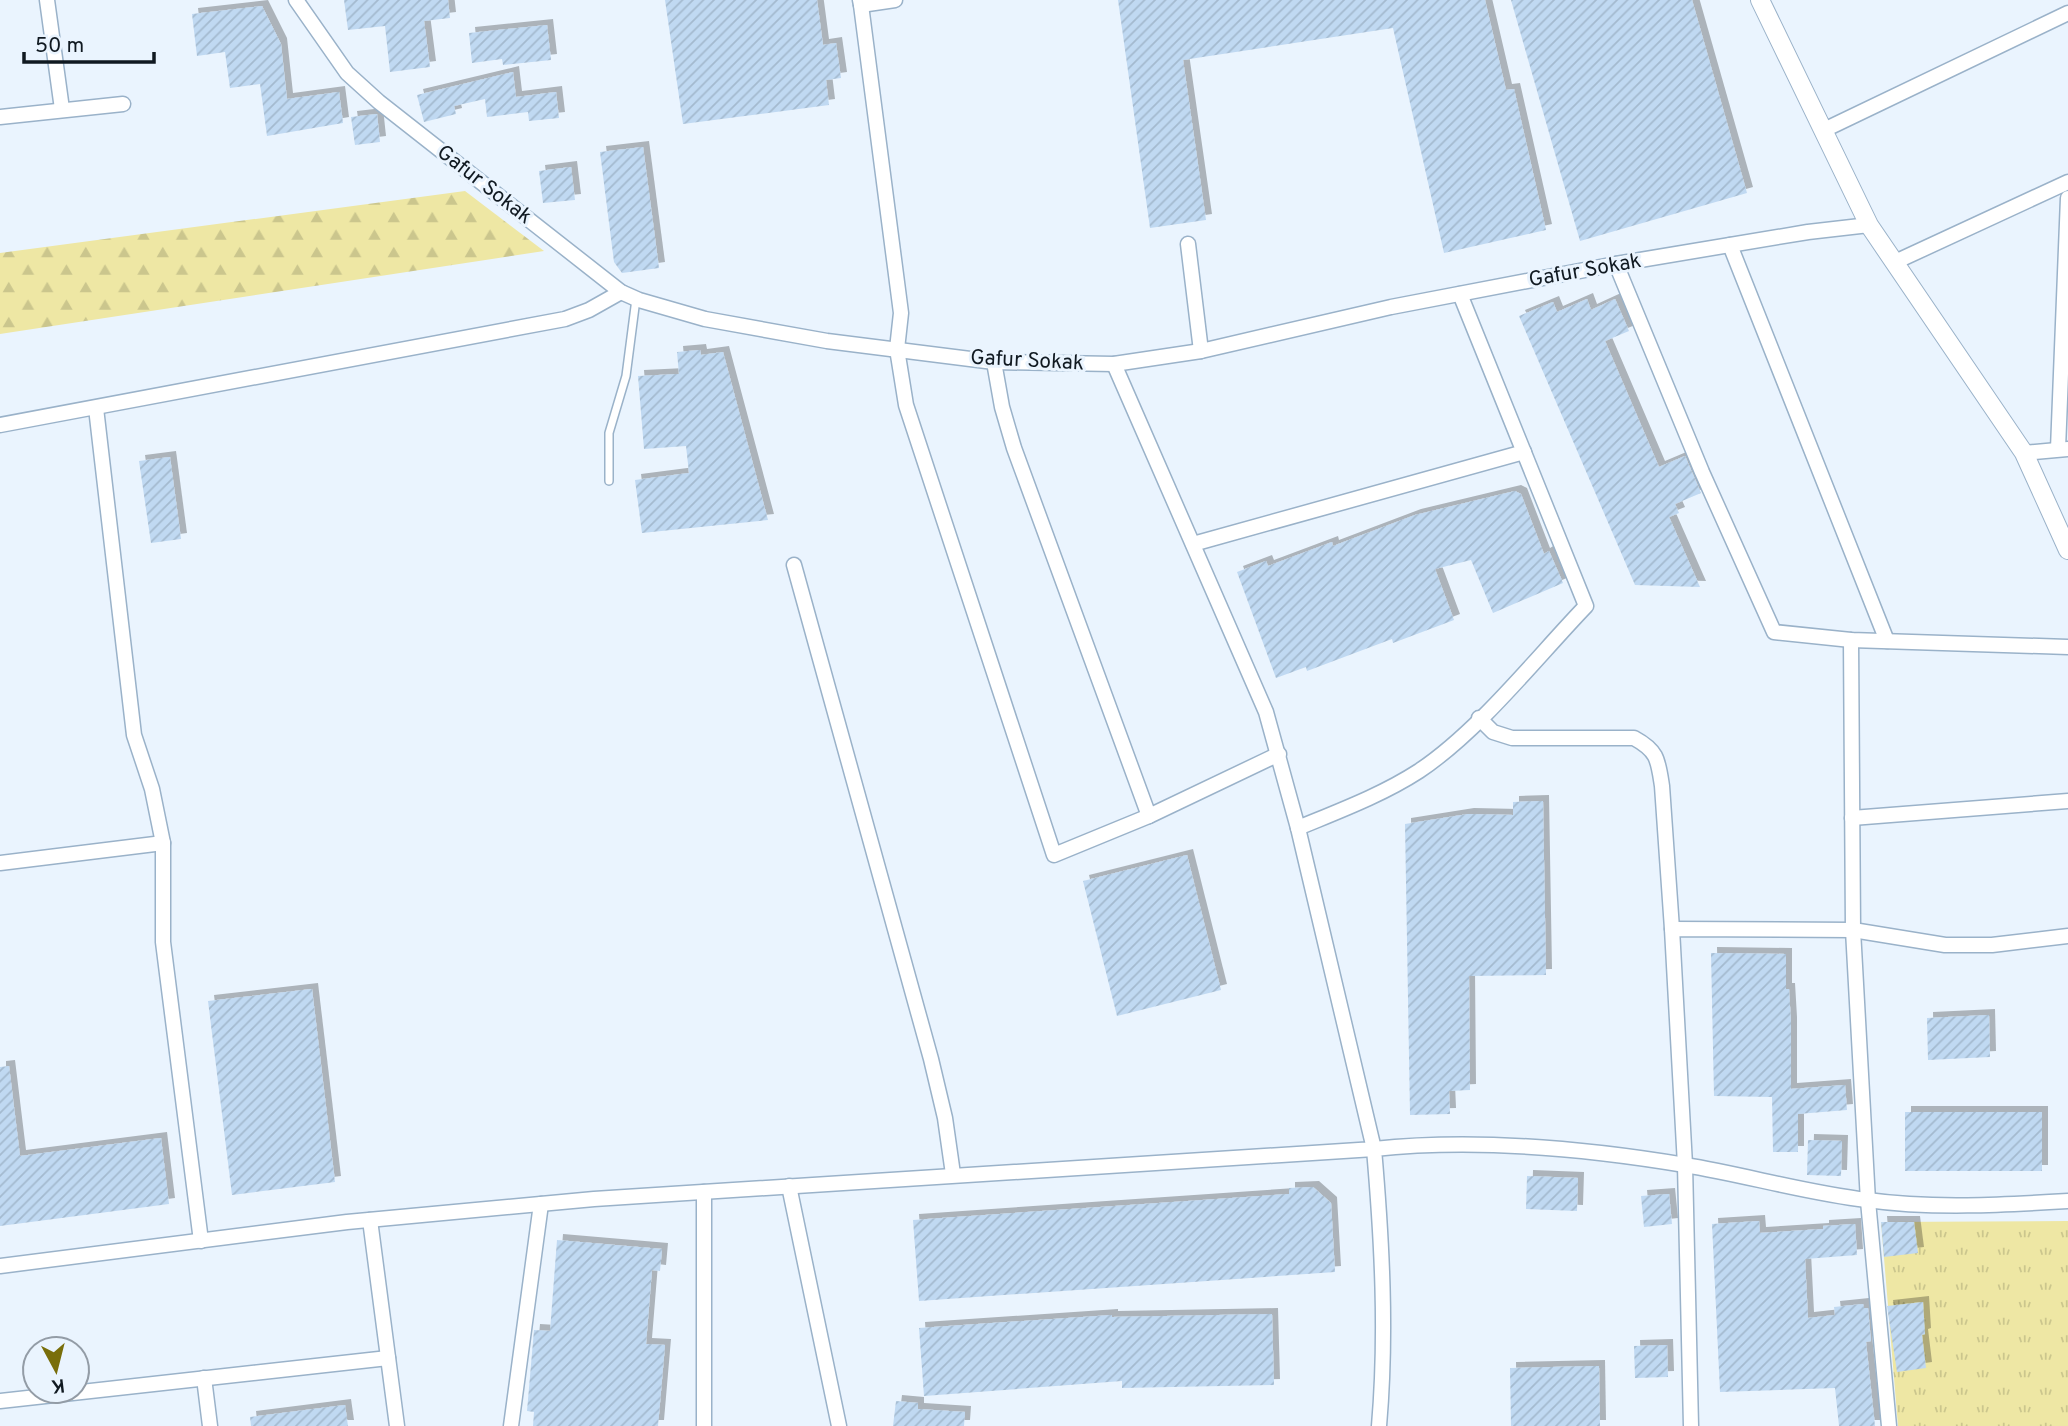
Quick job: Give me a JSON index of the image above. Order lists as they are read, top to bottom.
{
  "streets": {
    "street": ["Gafur Sokak"]
  },
  "scale_bar": "50 m",
  "north": "bottom"
}
